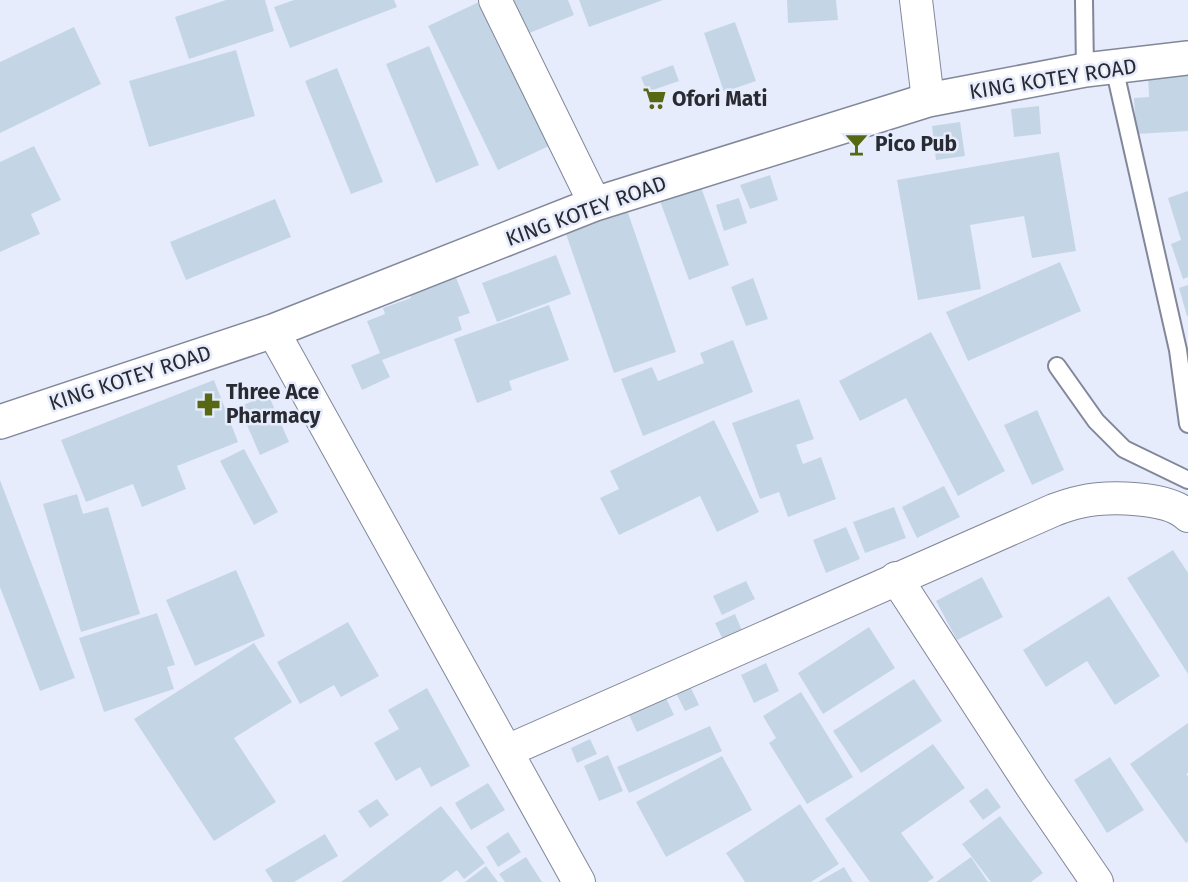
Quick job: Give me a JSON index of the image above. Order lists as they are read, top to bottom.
{
  "streets": {
    "street": ["KING KOTEY ROAD"]
  },
  "places": {
    "supermarket": ["Ofori Mati"],
    "bar": ["Pico Pub"],
    "pharmacy": ["Three Ace Pharmacy"]
  }
}
